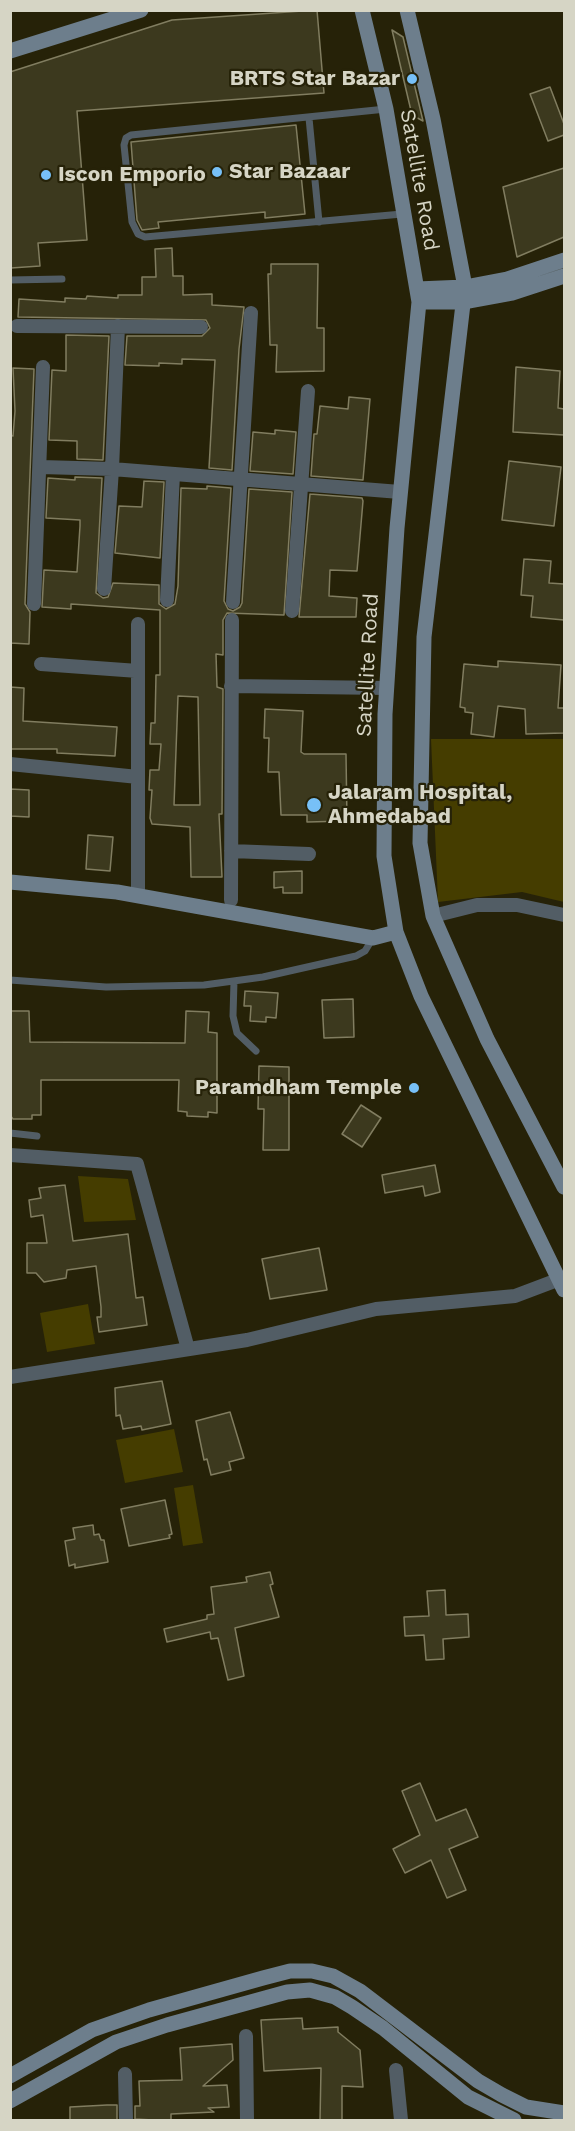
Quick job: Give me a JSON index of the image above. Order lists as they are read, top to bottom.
{
  "streets": {
    "main road": ["Satellite Road"]
  },
  "places": [
    "BRTS Star Bazar",
    "Star Bazaar",
    "Iscon Emporio",
    "Jalaram Hospital, Ahmedabad",
    "Paramdham Temple"
  ]
}
